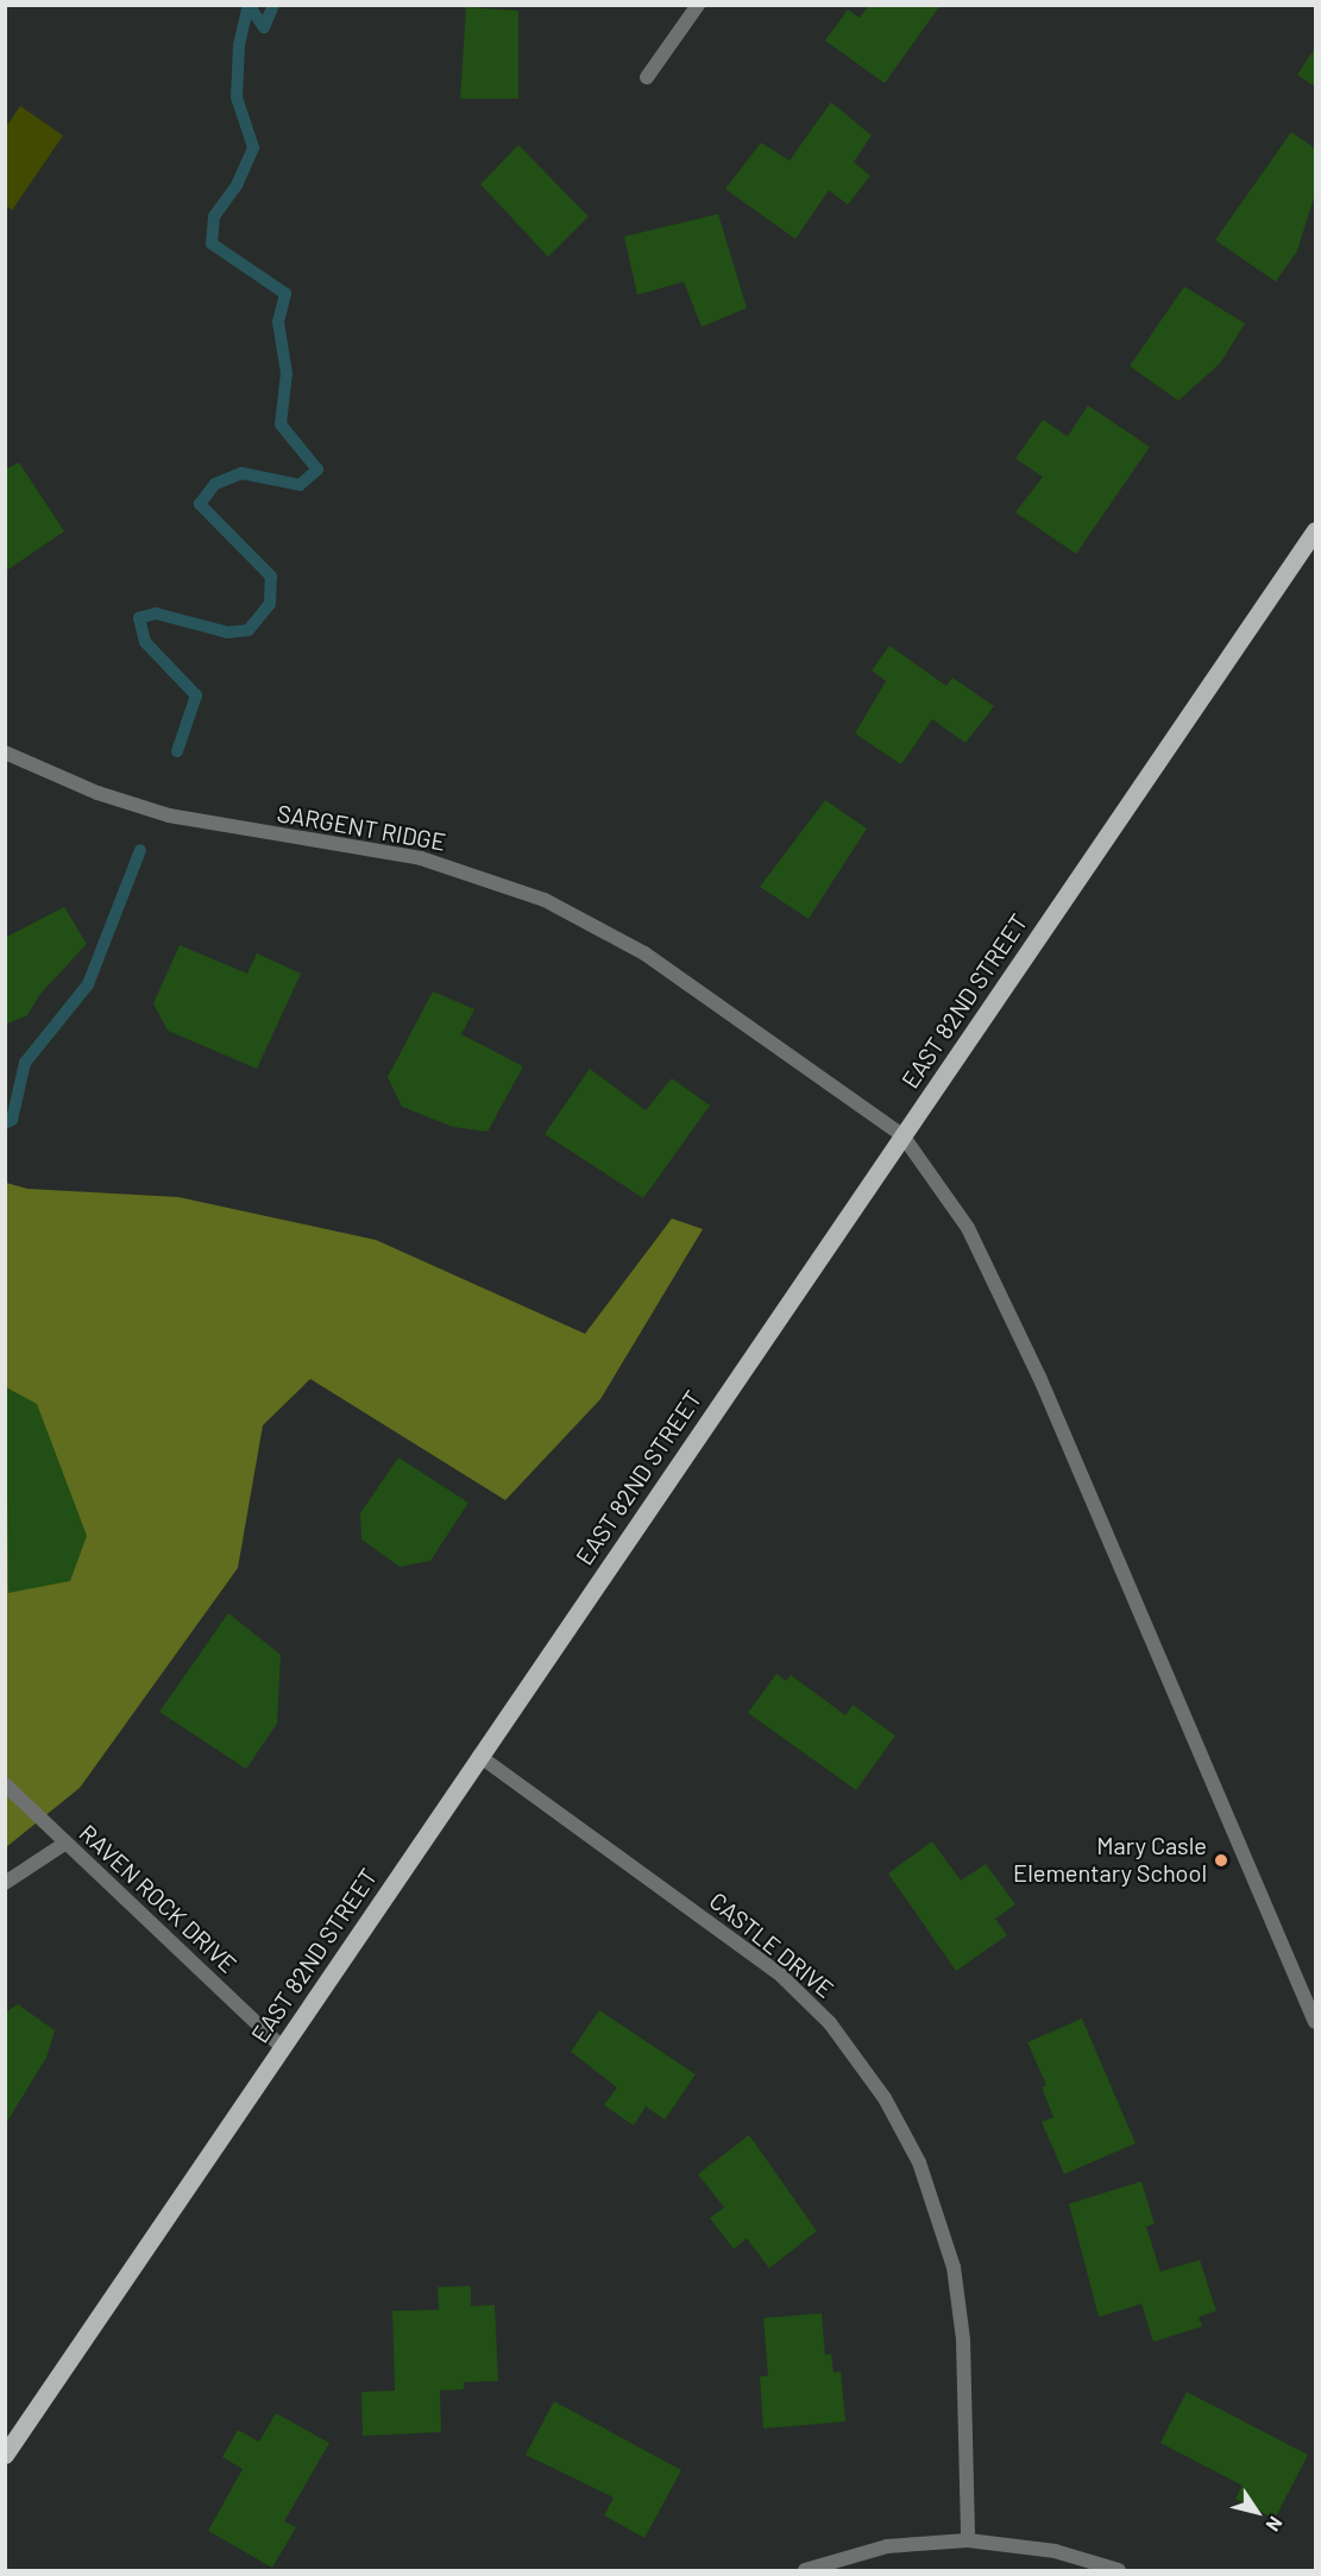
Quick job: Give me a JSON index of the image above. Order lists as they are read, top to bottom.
{
  "streets": {
    "main road": ["EAST 82ND STREET"],
    "street": ["SARGENT RIDGE", "RAVEN ROCK DRIVE", "CASTLE DRIVE"]
  },
  "crossings": [
    ["SARGENT RIDGE", "EAST 82ND STREET"],
    ["EAST 82ND STREET", "RAVEN ROCK DRIVE"],
    ["EAST 82ND STREET", "CASTLE DRIVE"]
  ],
  "places": ["Mary Casle Elementary School"],
  "north": "bottom right"
}
